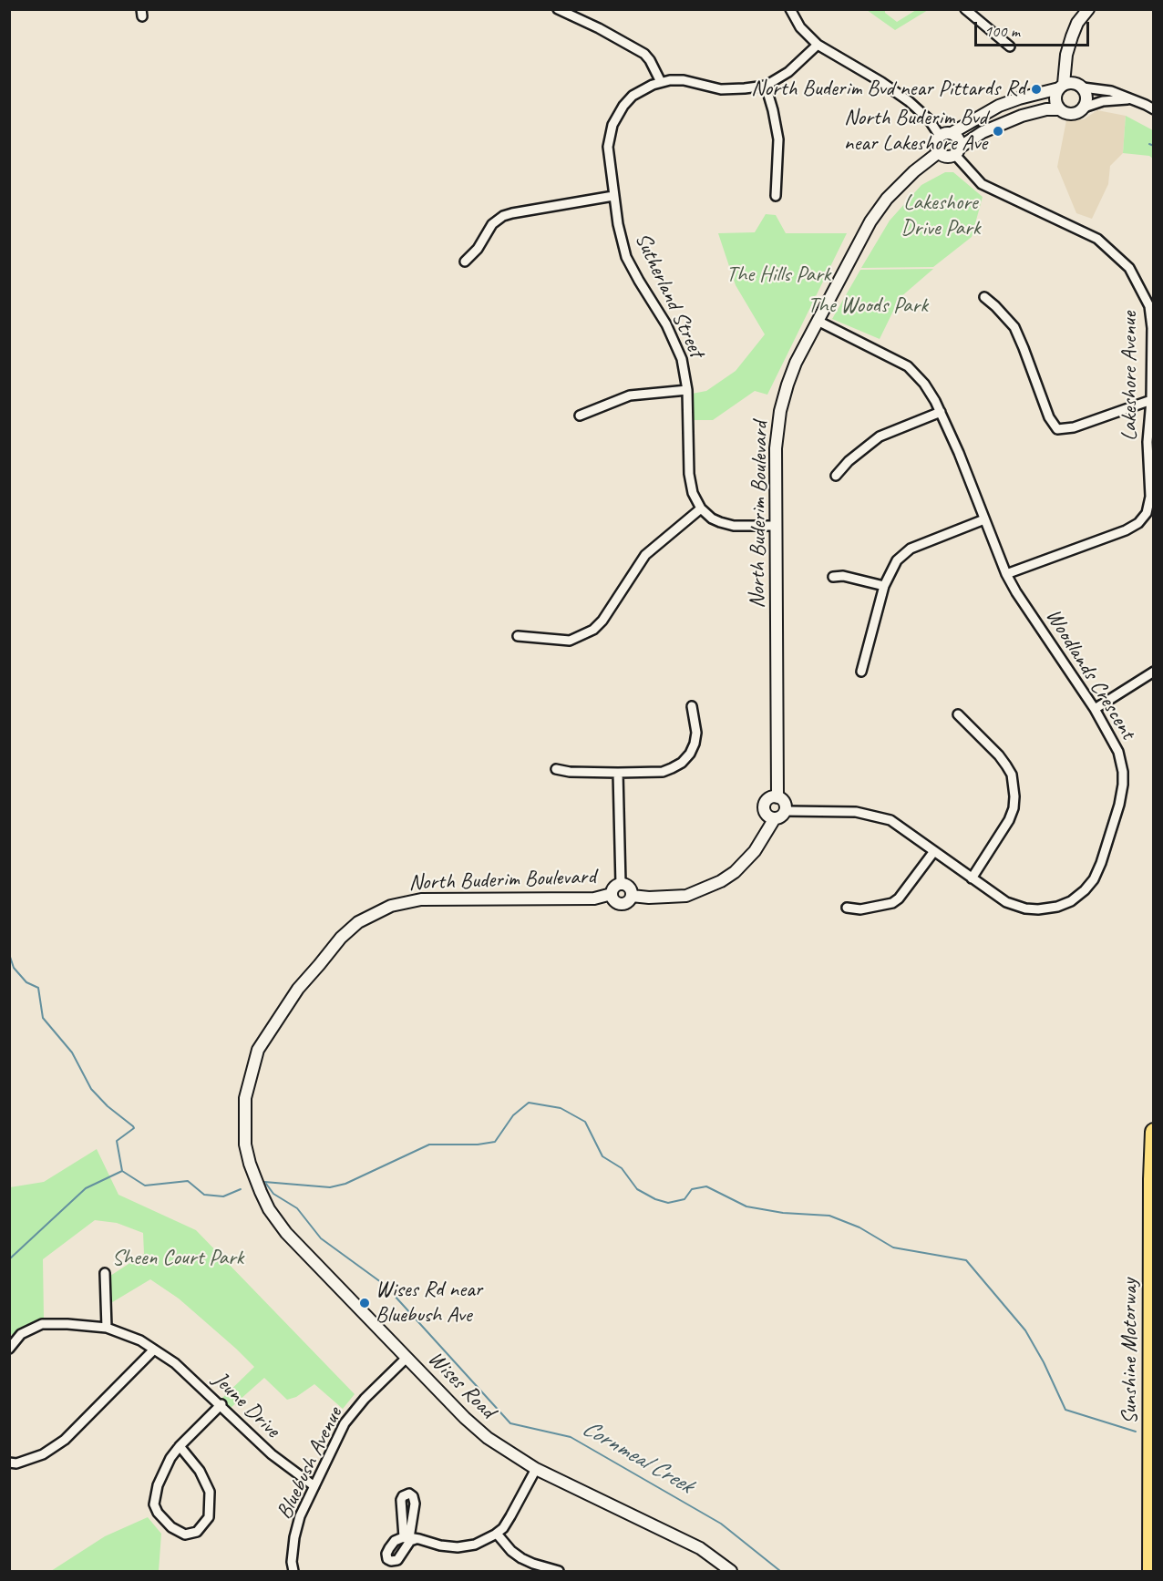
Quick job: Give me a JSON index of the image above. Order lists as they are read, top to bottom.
{
  "streets": {
    "highway": ["Sunshine Motorway"],
    "street": [
      "Sutherland Street",
      "Lakeshore Avenue",
      "North Buderim Boulevard",
      "Woodlands Crescent",
      "Wises Road",
      "Jeune Drive",
      "Bluebush Avenue"
    ]
  },
  "crossings": [
    ["Lakeshore Avenue", "North Buderim Boulevard"],
    ["Lakeshore Avenue", "Woodlands Crescent"],
    ["North Buderim Boulevard", "Woodlands Crescent"],
    ["North Buderim Boulevard", "Wises Road"],
    ["Wises Road", "Bluebush Avenue"],
    ["Jeune Drive", "Bluebush Avenue"]
  ],
  "water": ["Cornmeal Creek"],
  "parks": [
    "Lakeshore Drive Park",
    "The Hills Park",
    "The Woods Park",
    "Sheen Court Park"
  ],
  "places": ["North Buderim Bvd near Pittards Rd", "North Buderim Bvd near Lakeshore Ave", "Wises Rd near Bluebush Ave"],
  "scale_bar": "100 m"
}
